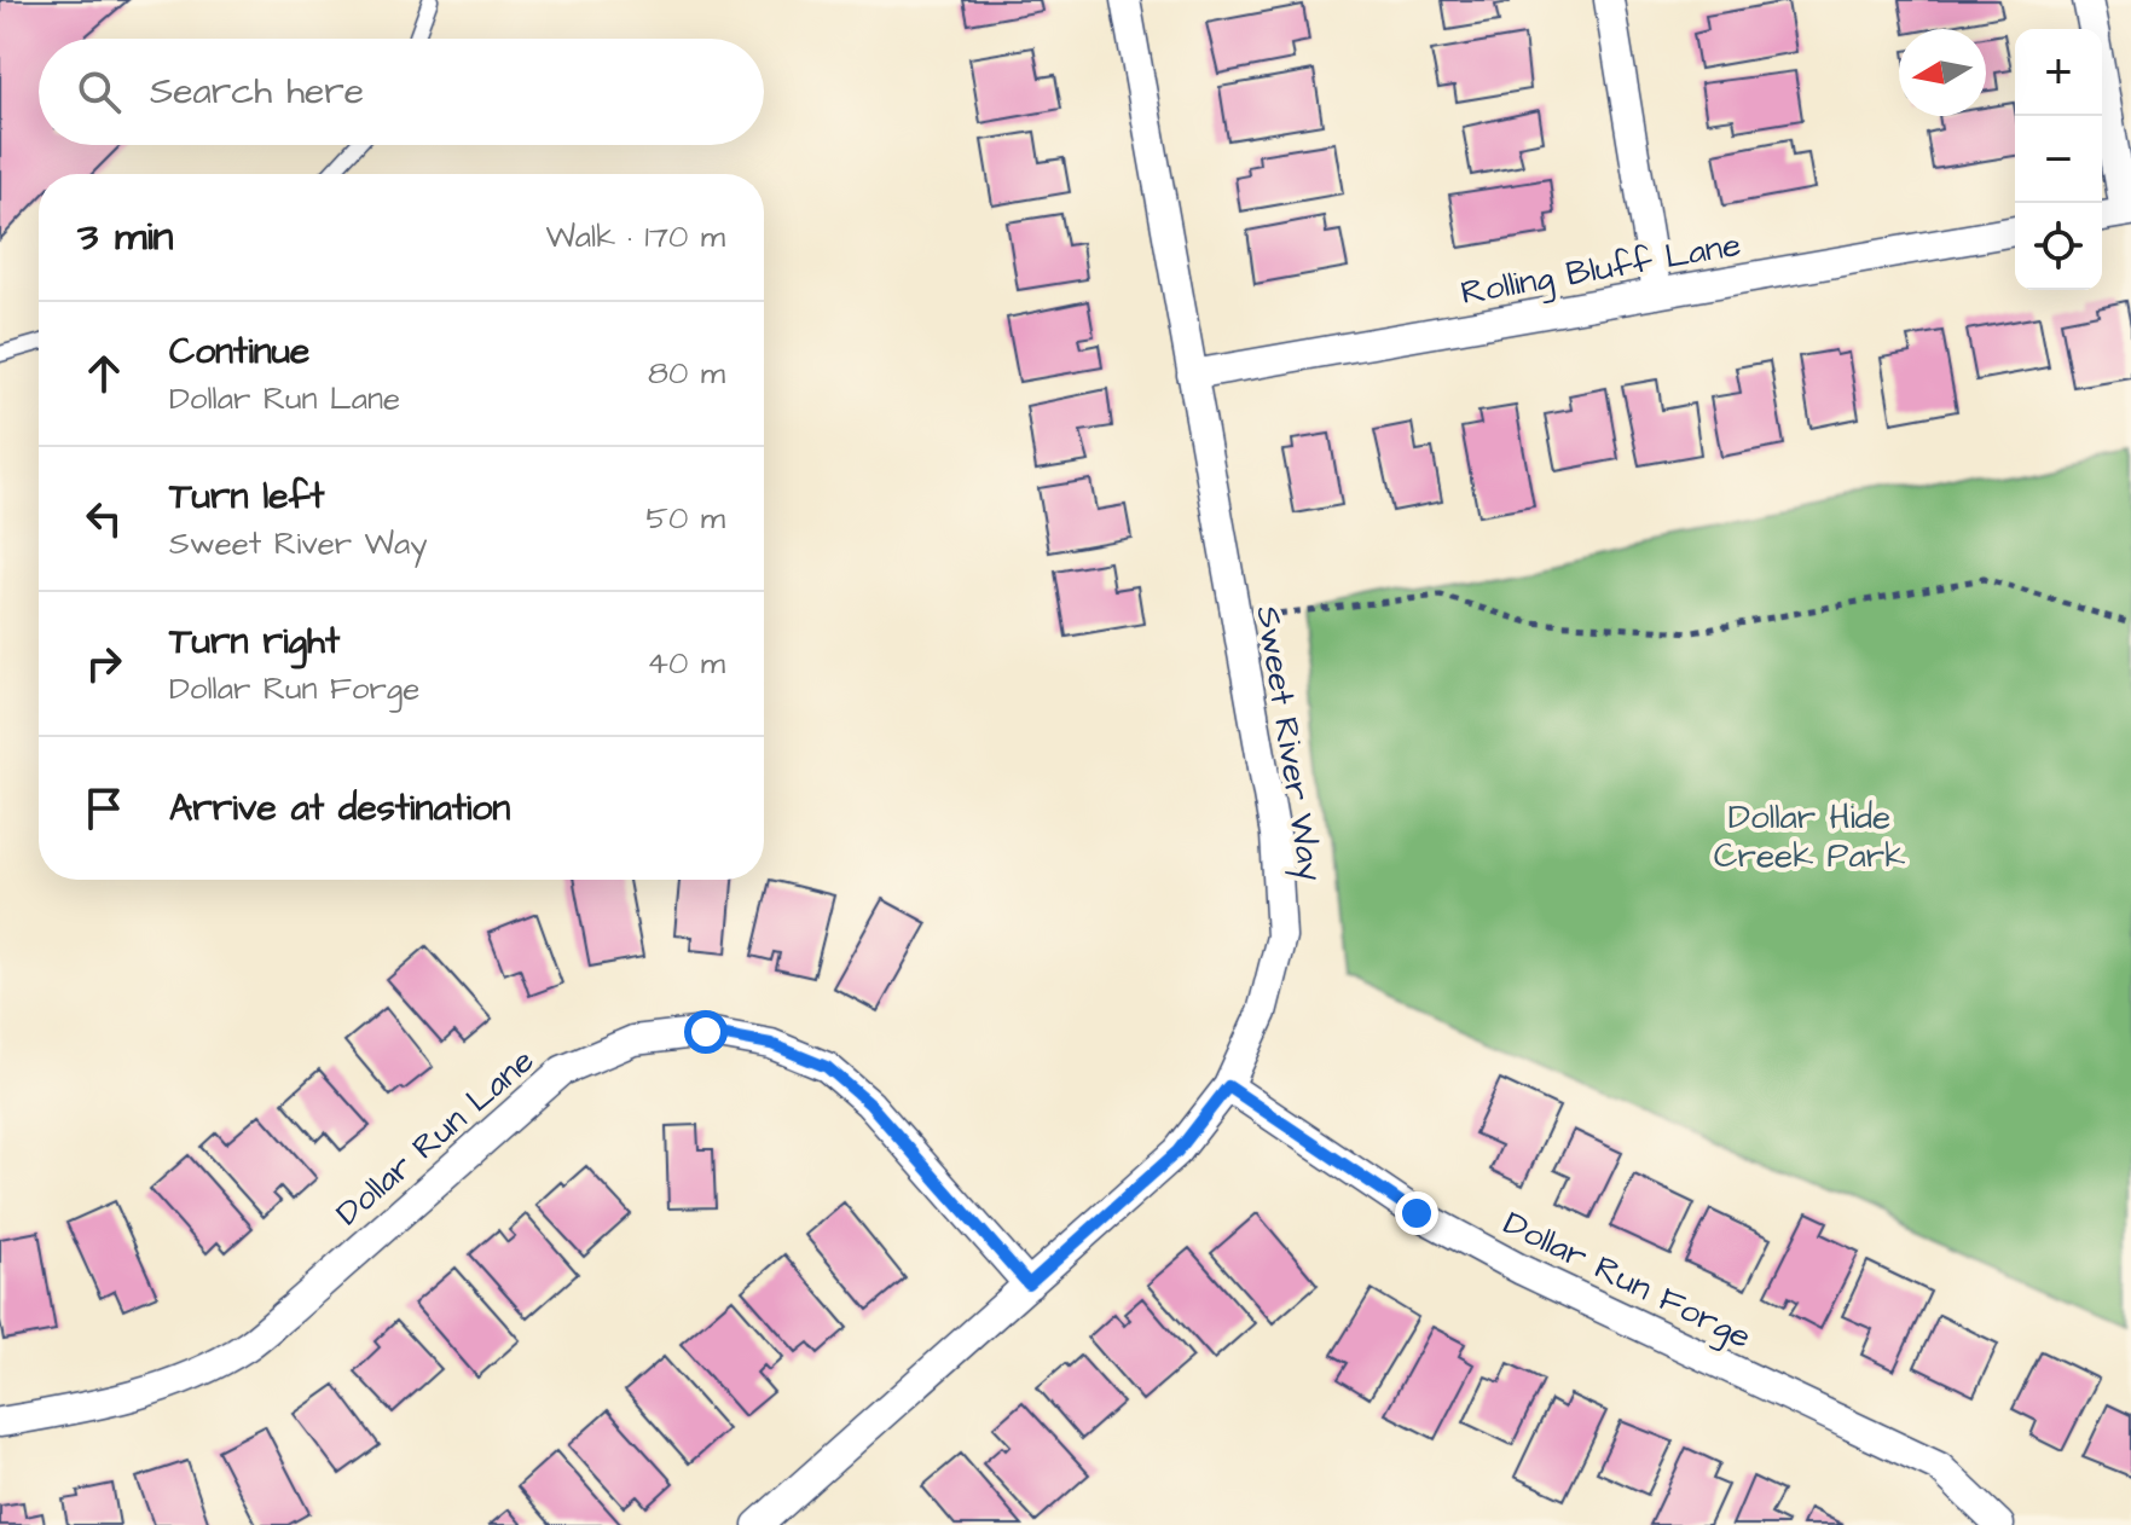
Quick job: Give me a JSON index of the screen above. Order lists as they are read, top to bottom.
{
  "streets": {
    "street": [
      "Rolling Bluff Lane",
      "Sweet River Way",
      "Dollar Run Lane",
      "Dollar Run Forge"
    ]
  },
  "crossings": [
    ["Rolling Bluff Lane", "Sweet River Way"],
    ["Sweet River Way", "Dollar Run Lane"],
    ["Sweet River Way", "Dollar Run Forge"]
  ],
  "parks": ["Dollar Hide Creek Park"],
  "north": "left",
  "page": {
    "map_buttons": ["+", "−"],
    "search": "Search here",
    "heading": ["3 min", "Walk · 170 m"],
    "list": [
      ["Continue", "Dollar Run Lane", "80 m"],
      ["Turn left", "Sweet River Way", "50 m"],
      ["Turn right", "Dollar Run Forge", "40 m"],
      "Arrive at destination"
    ]
  }
}
